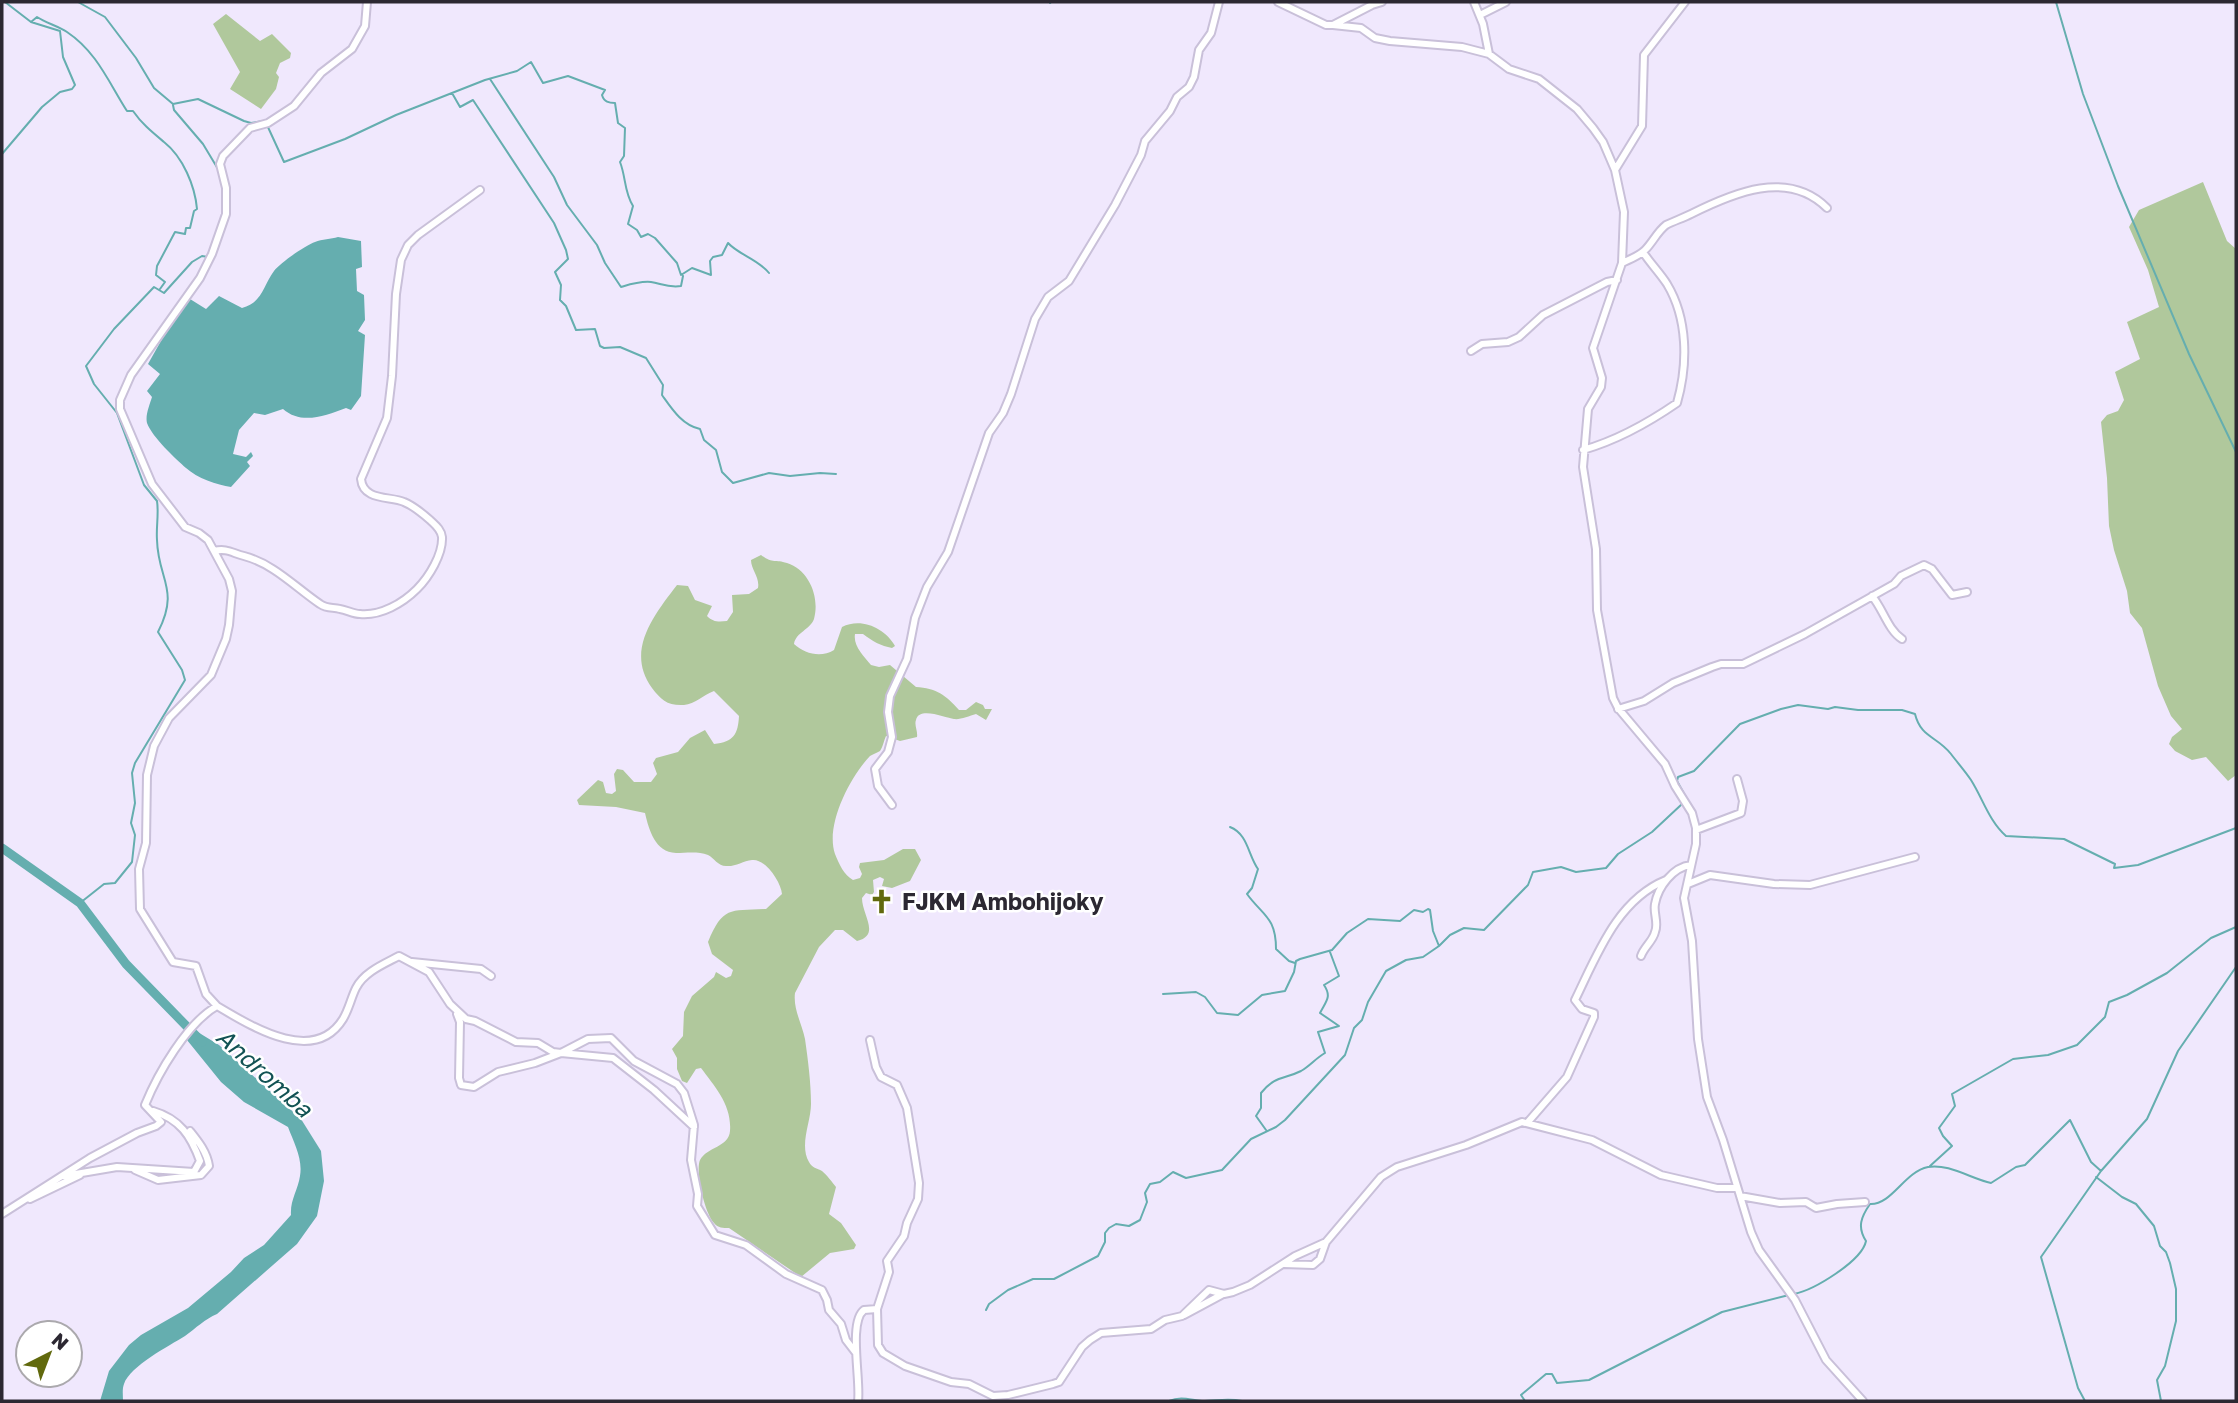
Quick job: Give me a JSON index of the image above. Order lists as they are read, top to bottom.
{
  "water": ["Andromba"],
  "places": {
    "church": ["FJKM Ambohijoky"]
  },
  "north": "top right"
}
